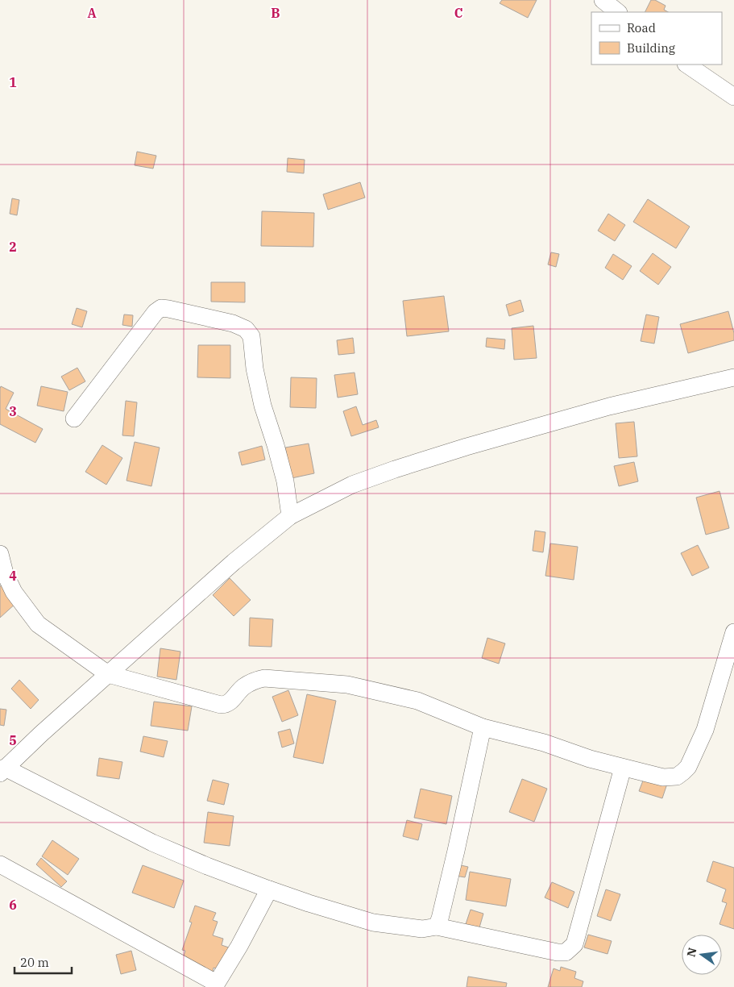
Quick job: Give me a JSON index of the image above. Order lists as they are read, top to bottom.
{
  "legend": ["Road", "Building"],
  "scale_bar": "20 m",
  "north": "left",
  "grid": {
    "columns": ["A", "B", "C"],
    "rows": [
      "1",
      "2",
      "3",
      "4",
      "5",
      "6"
    ]
  }
}
